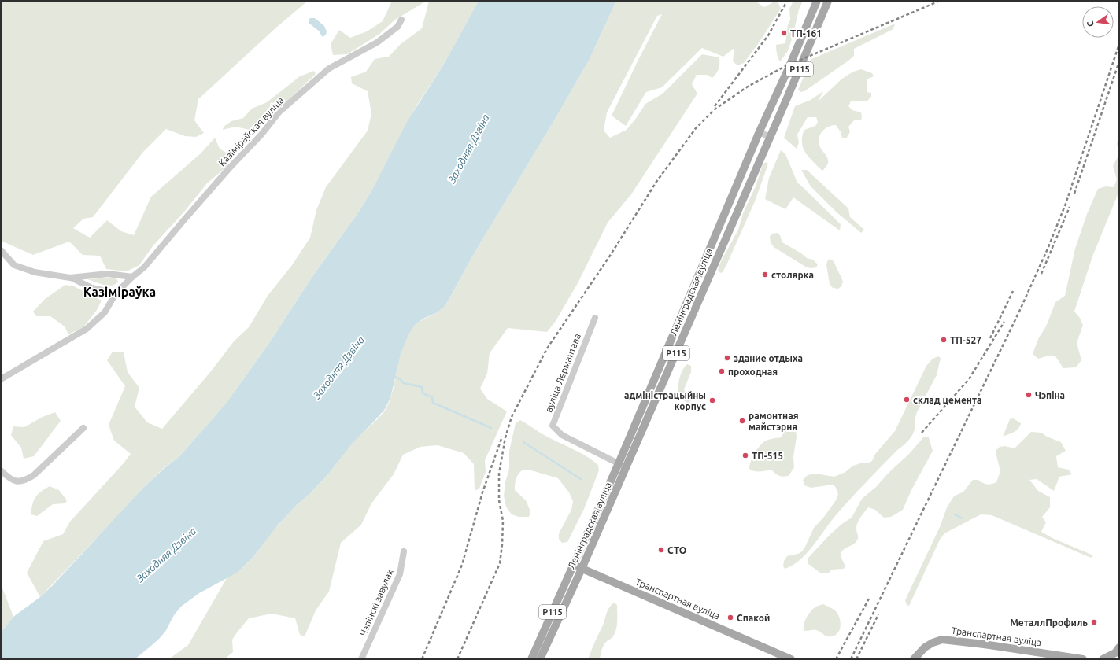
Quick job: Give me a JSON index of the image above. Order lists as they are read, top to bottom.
{
  "streets": {
    "main road": ["Р115", "Ленінградская вуліца", "Транспартная вуліца"],
    "street": ["Казіміраўская вуліца", "вуліца Лермантава", "Чэпінскі завулак"]
  },
  "crossings": [
    ["Ленінградская вуліца", "вуліца Лермантава"],
    ["Ленінградская вуліца", "Транспартная вуліца"]
  ],
  "districts": ["Казіміраўка"],
  "water": ["Заходняя Дзвіна"],
  "places": [
    "ТП-161",
    "столярка",
    "ТП-527",
    "здание отдыха",
    "проходная",
    "Чэпіна",
    "склад цемента",
    "адміністрацыйны корпус",
    "рамонтная майстэрня",
    "ТП-515",
    "СТО",
    "Спакой",
    "МеталлПрофиль"
  ],
  "north": "left"
}
